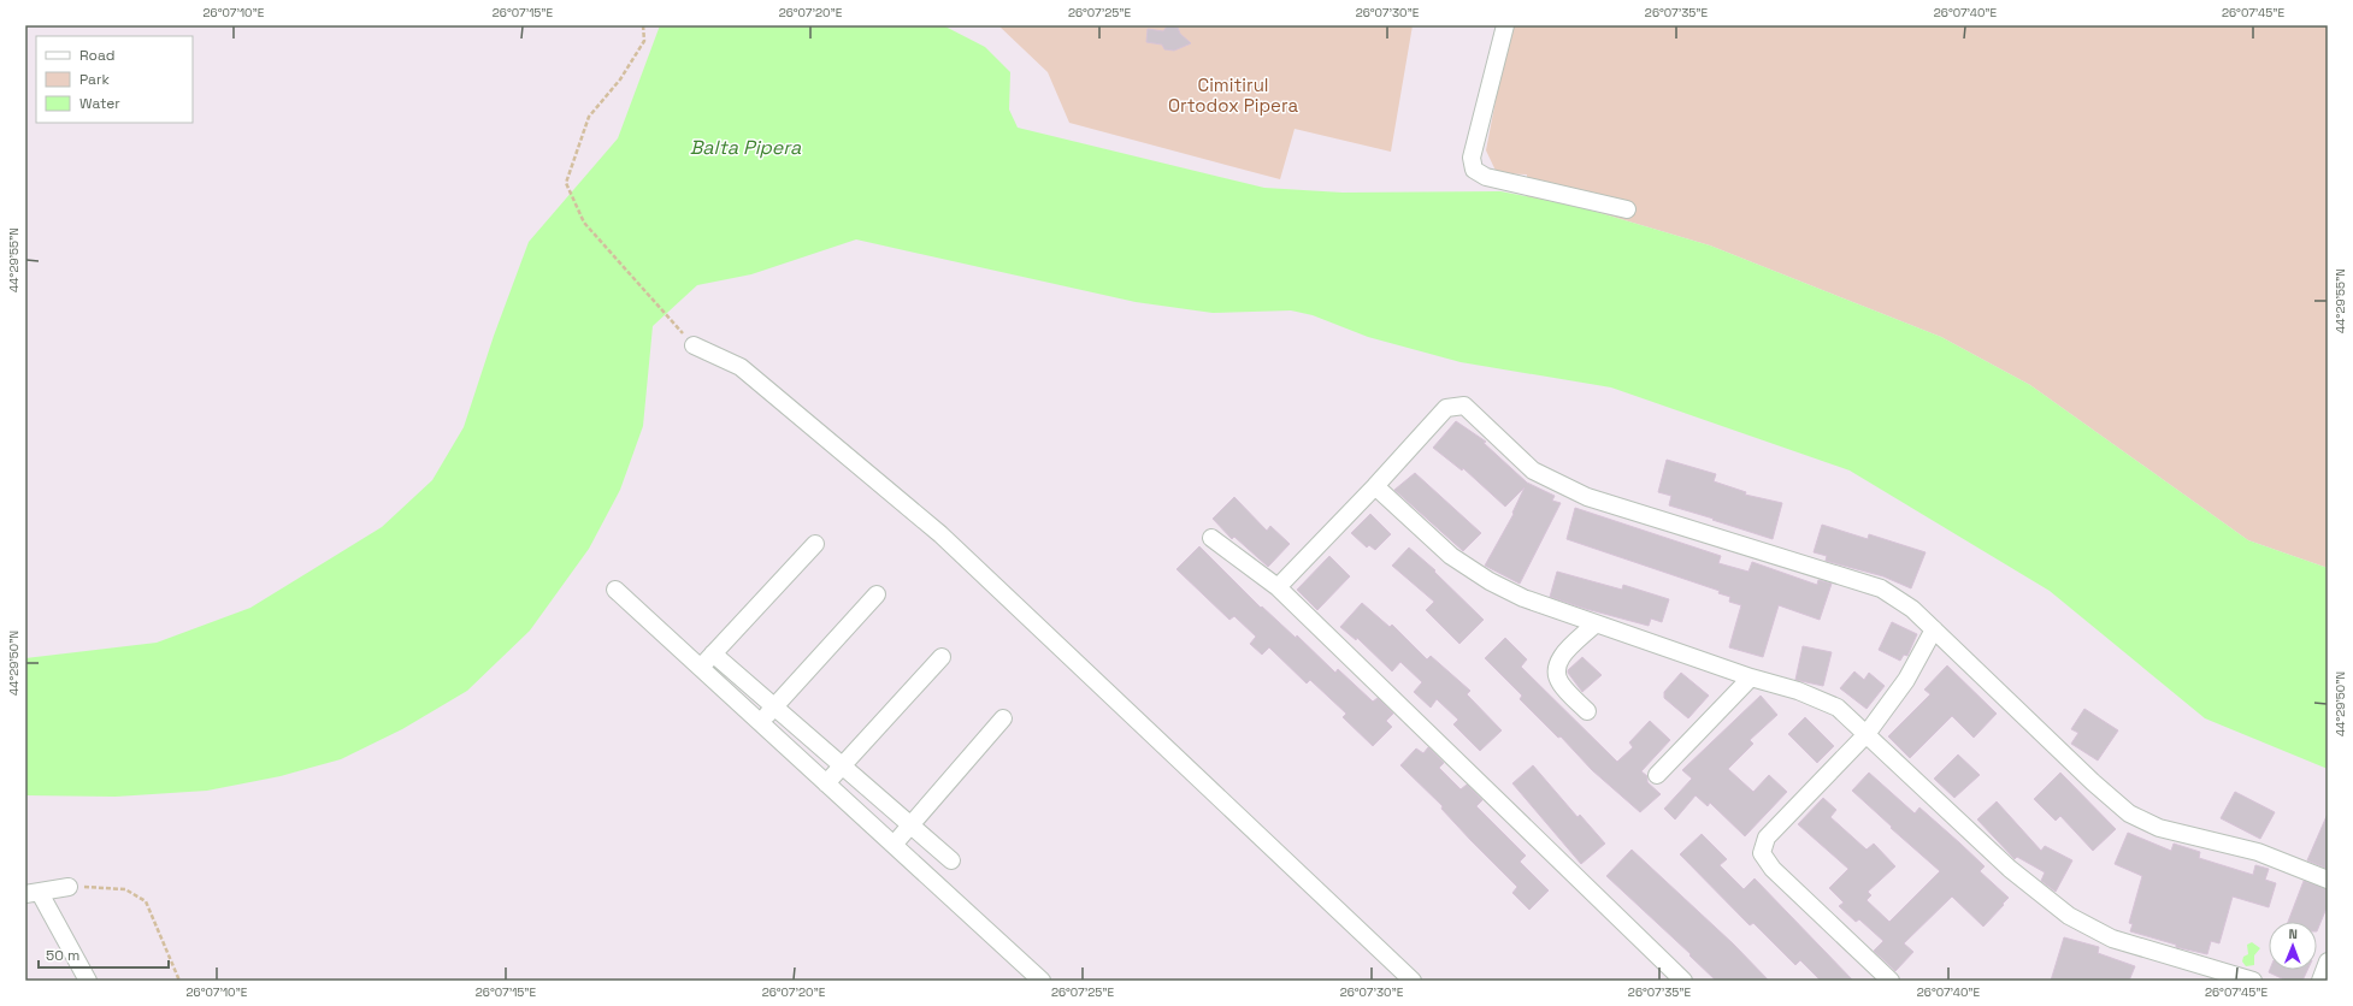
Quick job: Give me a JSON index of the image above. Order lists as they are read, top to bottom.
{
  "water": ["Balta Pipera"],
  "parks": ["Cimitirul Ortodox Pipera"],
  "legend": ["Road", "Park", "Water"],
  "scale_bar": "50 m",
  "north": "top",
  "coordinates": [
    "26°07'10\"E",
    "26°07'15\"E",
    "26°07'20\"E",
    "26°07'25\"E",
    "26°07'30\"E",
    "26°07'35\"E",
    "26°07'40\"E",
    "26°07'45\"E",
    "44°29'55\"N",
    "44°29'50\"N"
  ]
}
